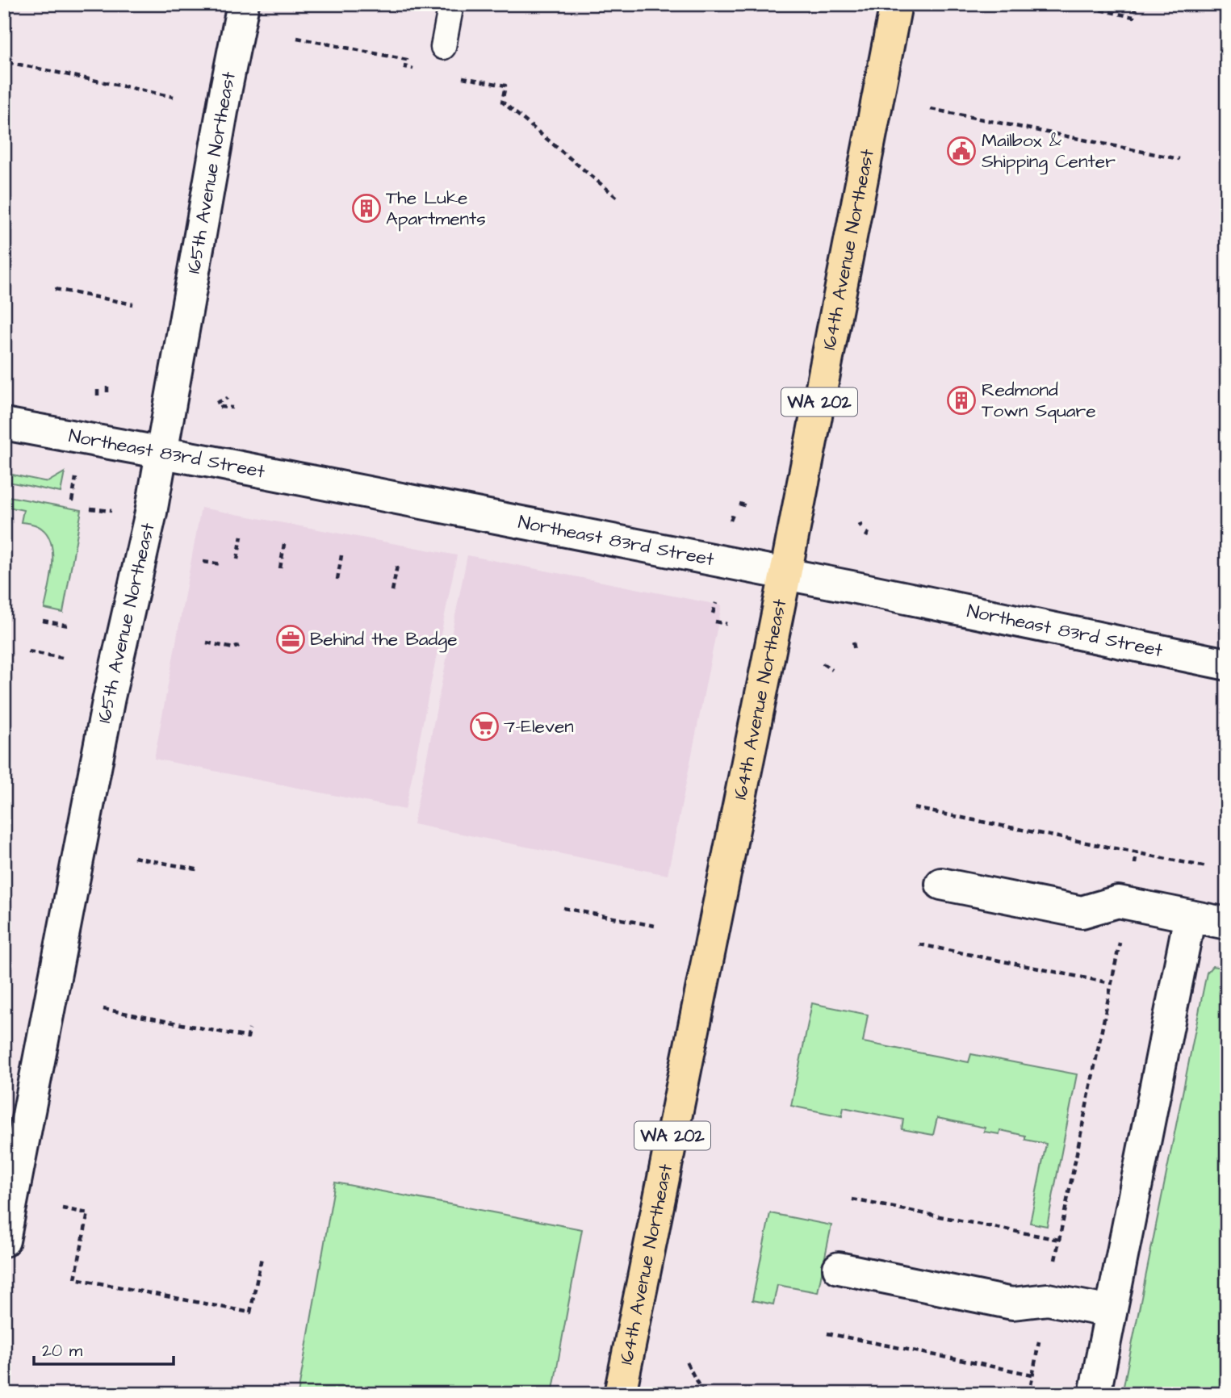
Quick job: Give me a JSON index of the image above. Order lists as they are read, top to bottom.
{
  "streets": {
    "main road": ["164th Avenue Northeast", "WA 202"],
    "street": ["165th Avenue Northeast", "Northeast 83rd Street"]
  },
  "crossings": [
    ["165th Avenue Northeast", "Northeast 83rd Street"],
    ["164th Avenue Northeast", "Northeast 83rd Street"]
  ],
  "places": {
    "public building": ["Mailbox & Shipping Center"],
    "building": ["The Luke Apartments", "Redmond Town Square"],
    "office": ["Behind the Badge"],
    "supermarket": ["7-Eleven"]
  },
  "scale_bar": "20 m"
}
